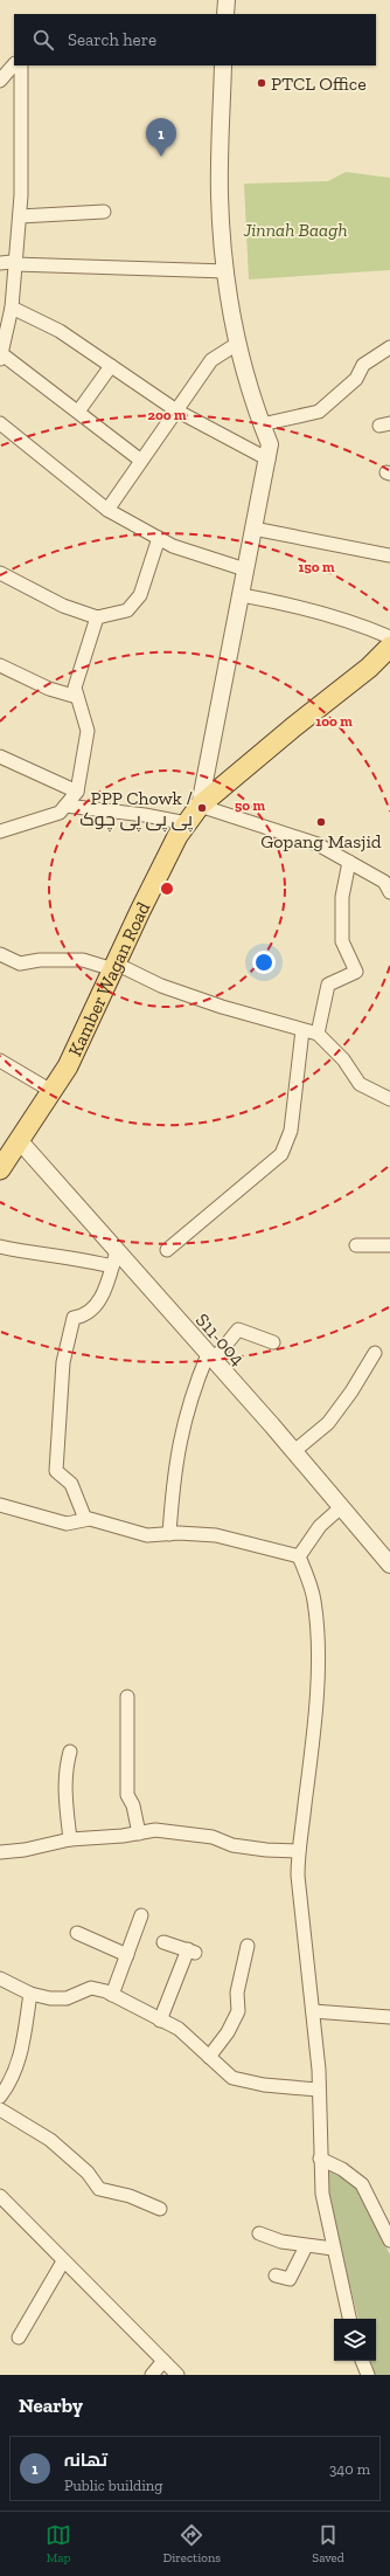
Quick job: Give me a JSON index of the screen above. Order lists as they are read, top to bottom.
{
  "streets": {
    "main road": ["Kamber Wagan Road"],
    "street": ["S11-004"]
  },
  "crossings": [
    ["Kamber Wagan Road", "S11-004"]
  ],
  "parks": ["Jinnah Baagh"],
  "places": ["PTCL Office", "PPP Chowk / پی پی پی چوک", "Gopang Masjid"],
  "page": {
    "search": "Search here",
    "pins": "1",
    "heading": "Nearby",
    "list": [
      {
        "mark": "1",
        "name": "تھانہ",
        "note": "Public building",
        "value": "340 m"
      }
    ],
    "nav": ["Map", "Directions", "Saved"]
  },
  "rings": [
    "200 m",
    "150 m",
    "100 m",
    "50 m"
  ]
}
